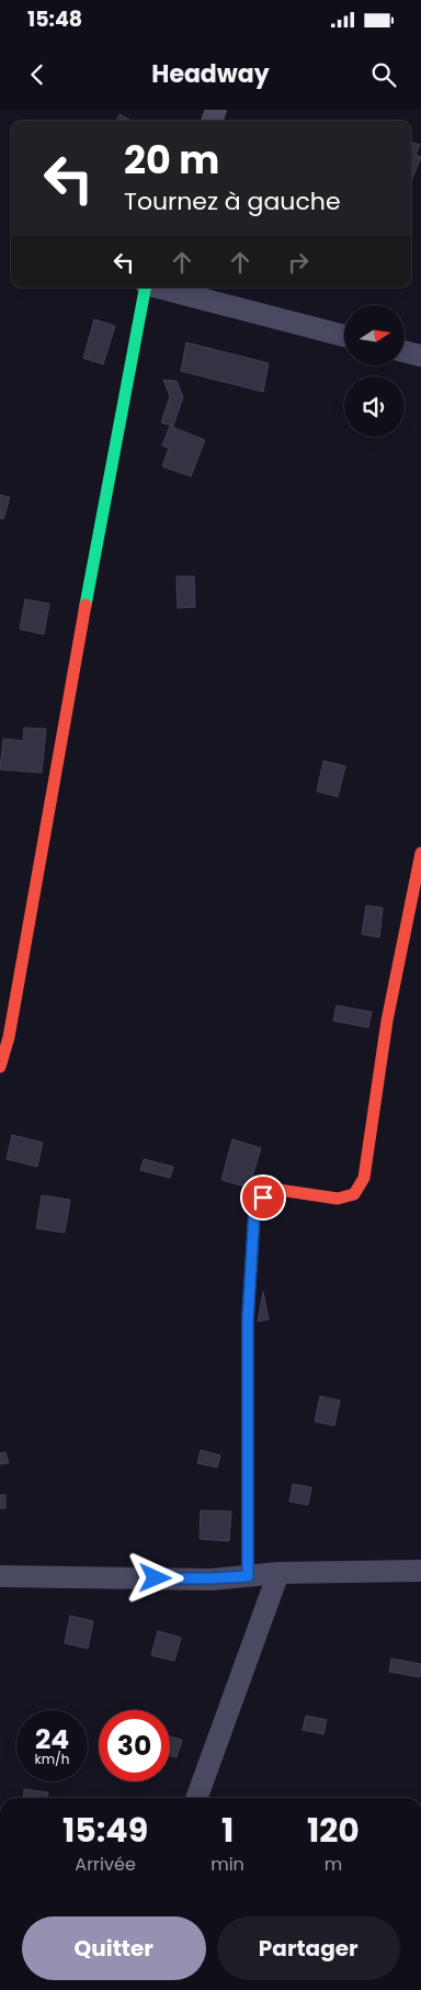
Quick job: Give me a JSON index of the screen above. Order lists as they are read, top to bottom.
{
  "north": "right",
  "page": {
    "status": "15:48",
    "header": "Headway",
    "turn": ["20 m", "Tournez à gauche"],
    "speed": "24 km/h",
    "limit": "30",
    "eta": [
      "15:49",
      "Arrivée",
      "1",
      "min",
      "120",
      "m"
    ],
    "buttons": ["Quitter", "Partager"]
  }
}
